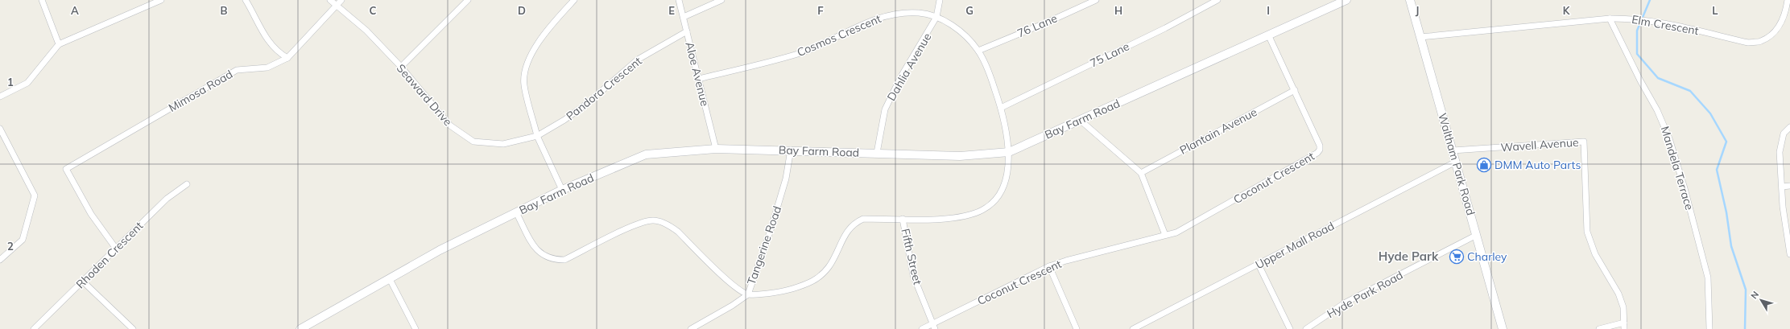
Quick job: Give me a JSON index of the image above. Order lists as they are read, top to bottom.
{
  "streets": {
    "street": [
      "Elm Crescent",
      "76 Lane",
      "Cosmos Crescent",
      "75 Lane",
      "Dahlia Avenue",
      "Aloe Avenue",
      "Pandora Crescent",
      "Mimosa Road",
      "Seaward Drive",
      "Bay Farm Road",
      "Plantain Avenue",
      "Wavell Avenue",
      "Waltham Park Road",
      "Mandela Terrace",
      "Coconut Crescent",
      "Tangerine Road",
      "Upper Mall Road",
      "Rhoden Crescent",
      "Fifth Street",
      "Hyde Park Road"
    ]
  },
  "crossings": [
    ["Elm Crescent", "Waltham Park Road"],
    ["Elm Crescent", "Mandela Terrace"],
    ["76 Lane", "Cosmos Crescent"],
    ["Cosmos Crescent", "75 Lane"],
    ["Cosmos Crescent", "Dahlia Avenue"],
    ["Cosmos Crescent", "Aloe Avenue"],
    ["Cosmos Crescent", "Bay Farm Road"],
    ["Cosmos Crescent", "Tangerine Road"],
    ["Cosmos Crescent", "Fifth Street"],
    ["Dahlia Avenue", "Bay Farm Road"],
    ["Aloe Avenue", "Pandora Crescent"],
    ["Aloe Avenue", "Bay Farm Road"],
    ["Pandora Crescent", "Seaward Drive"],
    ["Mimosa Road", "Seaward Drive"],
    ["Mimosa Road", "Rhoden Crescent"],
    ["Bay Farm Road", "Coconut Crescent"],
    ["Bay Farm Road", "Tangerine Road"],
    ["Plantain Avenue", "Coconut Crescent"],
    ["Wavell Avenue", "Waltham Park Road"],
    ["Waltham Park Road", "Upper Mall Road"],
    ["Waltham Park Road", "Hyde Park Road"],
    ["Coconut Crescent", "Fifth Street"]
  ],
  "districts": ["Hyde Park"],
  "places": {
    "shop": ["DMM Auto Parts"],
    "supermarket": ["Charley"]
  },
  "north": "top left",
  "grid": {
    "columns": [
      "A",
      "B",
      "C",
      "D",
      "E",
      "F",
      "G",
      "H",
      "I",
      "J",
      "K",
      "L"
    ],
    "rows": ["1", "2"]
  }
}
